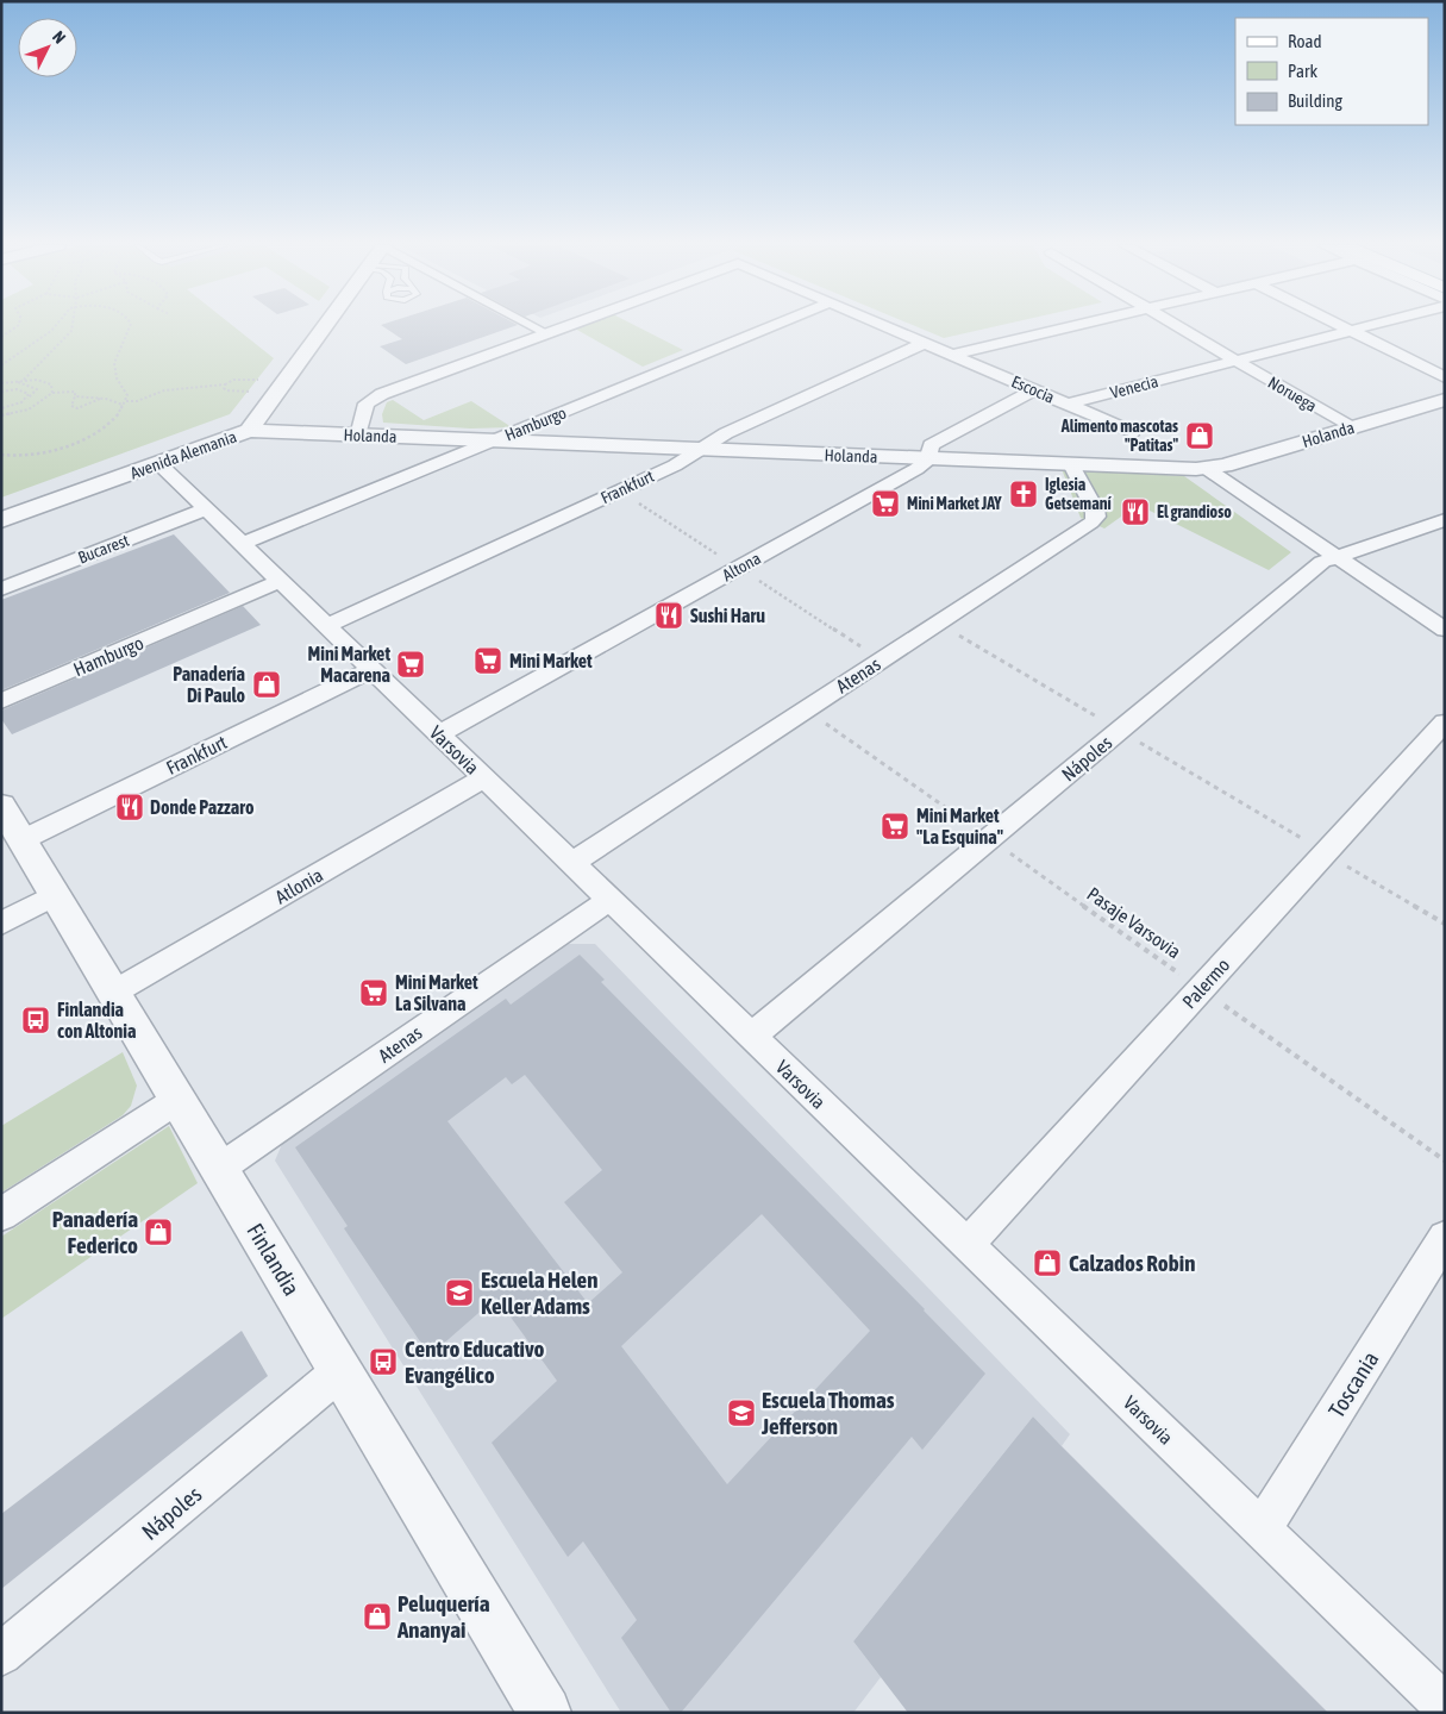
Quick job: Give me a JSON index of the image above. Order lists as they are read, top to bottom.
{
  "streets": {
    "street": [
      "Venecia",
      "Escocia",
      "Noruega",
      "Hamburgo",
      "Holanda",
      "Avenida Alemania",
      "Frankfurt",
      "Bucarest",
      "Altona",
      "Atenas",
      "Varsovia",
      "Nápoles",
      "Atlonia",
      "Palermo",
      "Finlandia",
      "Toscania"
    ],
    "path": ["Pasaje Varsovia"]
  },
  "crossings": [
    ["Venecia", "Escocia"],
    ["Venecia", "Noruega"],
    ["Escocia", "Frankfurt"],
    ["Escocia", "Altona"],
    ["Noruega", "Holanda"],
    ["Hamburgo", "Holanda"],
    ["Hamburgo", "Varsovia"],
    ["Holanda", "Avenida Alemania"],
    ["Holanda", "Frankfurt"],
    ["Holanda", "Altona"],
    ["Holanda", "Atenas"],
    ["Avenida Alemania", "Varsovia"],
    ["Frankfurt", "Varsovia"],
    ["Frankfurt", "Finlandia"],
    ["Bucarest", "Varsovia"],
    ["Altona", "Varsovia"],
    ["Atenas", "Varsovia"],
    ["Atenas", "Pasaje Varsovia"],
    ["Atenas", "Finlandia"],
    ["Varsovia", "Nápoles"],
    ["Varsovia", "Atlonia"],
    ["Varsovia", "Palermo"],
    ["Varsovia", "Toscania"],
    ["Nápoles", "Pasaje Varsovia"],
    ["Nápoles", "Finlandia"],
    ["Atlonia", "Finlandia"],
    ["Pasaje Varsovia", "Palermo"]
  ],
  "places": {
    "shop": [
      "Alimento mascotas \"Patitas\"",
      "Panadería Di Paulo",
      "Panadería Federico",
      "Calzados Robin",
      "Peluquería Ananyai"
    ],
    "church": ["Iglesia Getsemaní"],
    "supermarket": [
      "Mini Market JAY",
      "Mini Market",
      "Mini Market Macarena",
      "Mini Market \"La Esquina\"",
      "Mini Market La Silvana"
    ],
    "restaurant": ["El grandioso", "Sushi Haru", "Donde Pazzaro"],
    "bus stop": ["Finlandia con Altonia", "Centro Educativo Evangélico"],
    "school or university": ["Escuela Helen Keller Adams", "Escuela Thomas Jefferson"]
  },
  "legend": ["Road", "Park", "Building"],
  "north": "top right"
}
